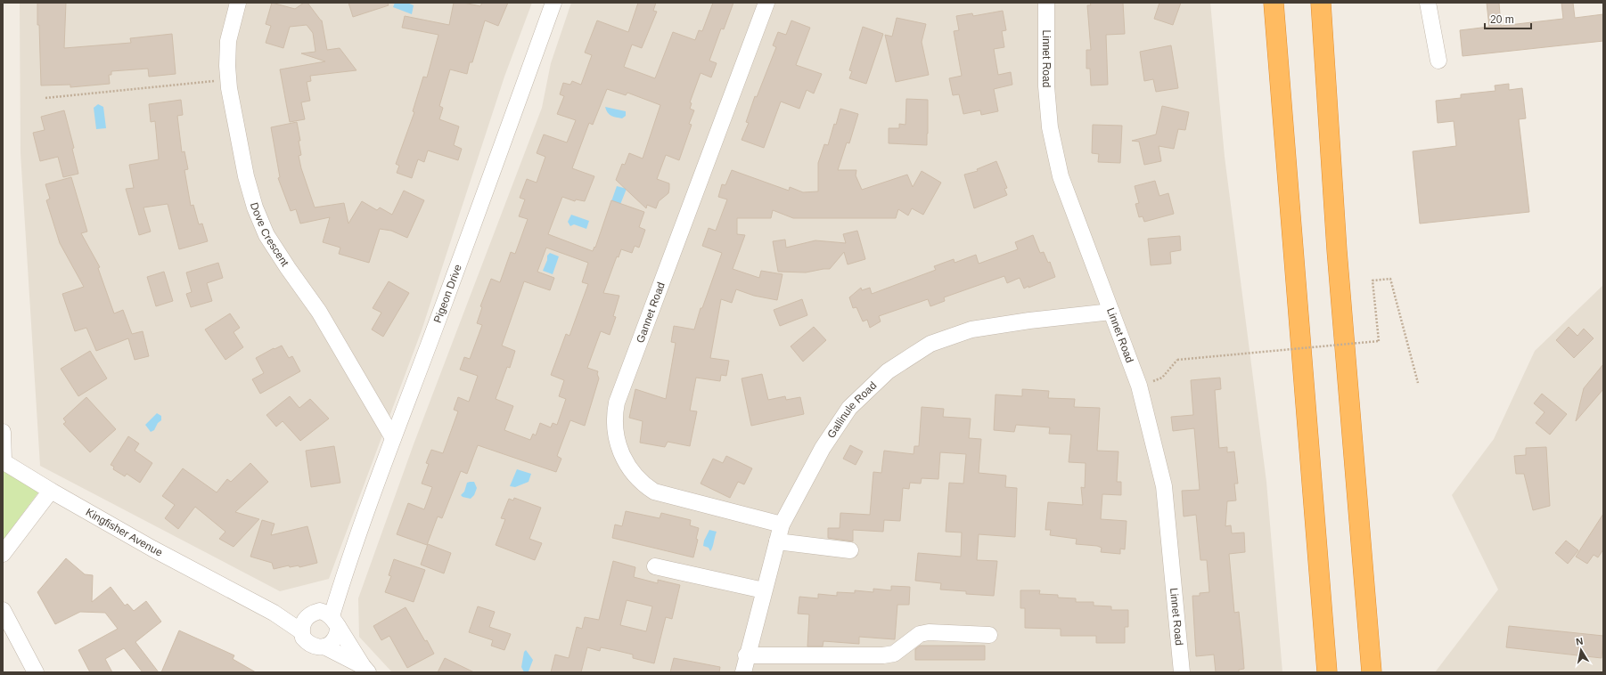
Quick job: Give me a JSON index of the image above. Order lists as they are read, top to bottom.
{
  "streets": {
    "street": [
      "Linnet Road",
      "Dove Crescent",
      "Pigeon Drive",
      "Gannet Road",
      "Gallinule Road",
      "Kingfisher Avenue"
    ]
  },
  "crossings": [
    ["Linnet Road", "Gallinule Road"],
    ["Dove Crescent", "Pigeon Drive"],
    ["Pigeon Drive", "Kingfisher Avenue"],
    ["Gannet Road", "Gallinule Road"]
  ],
  "scale_bar": "20 m",
  "north": "top"
}
